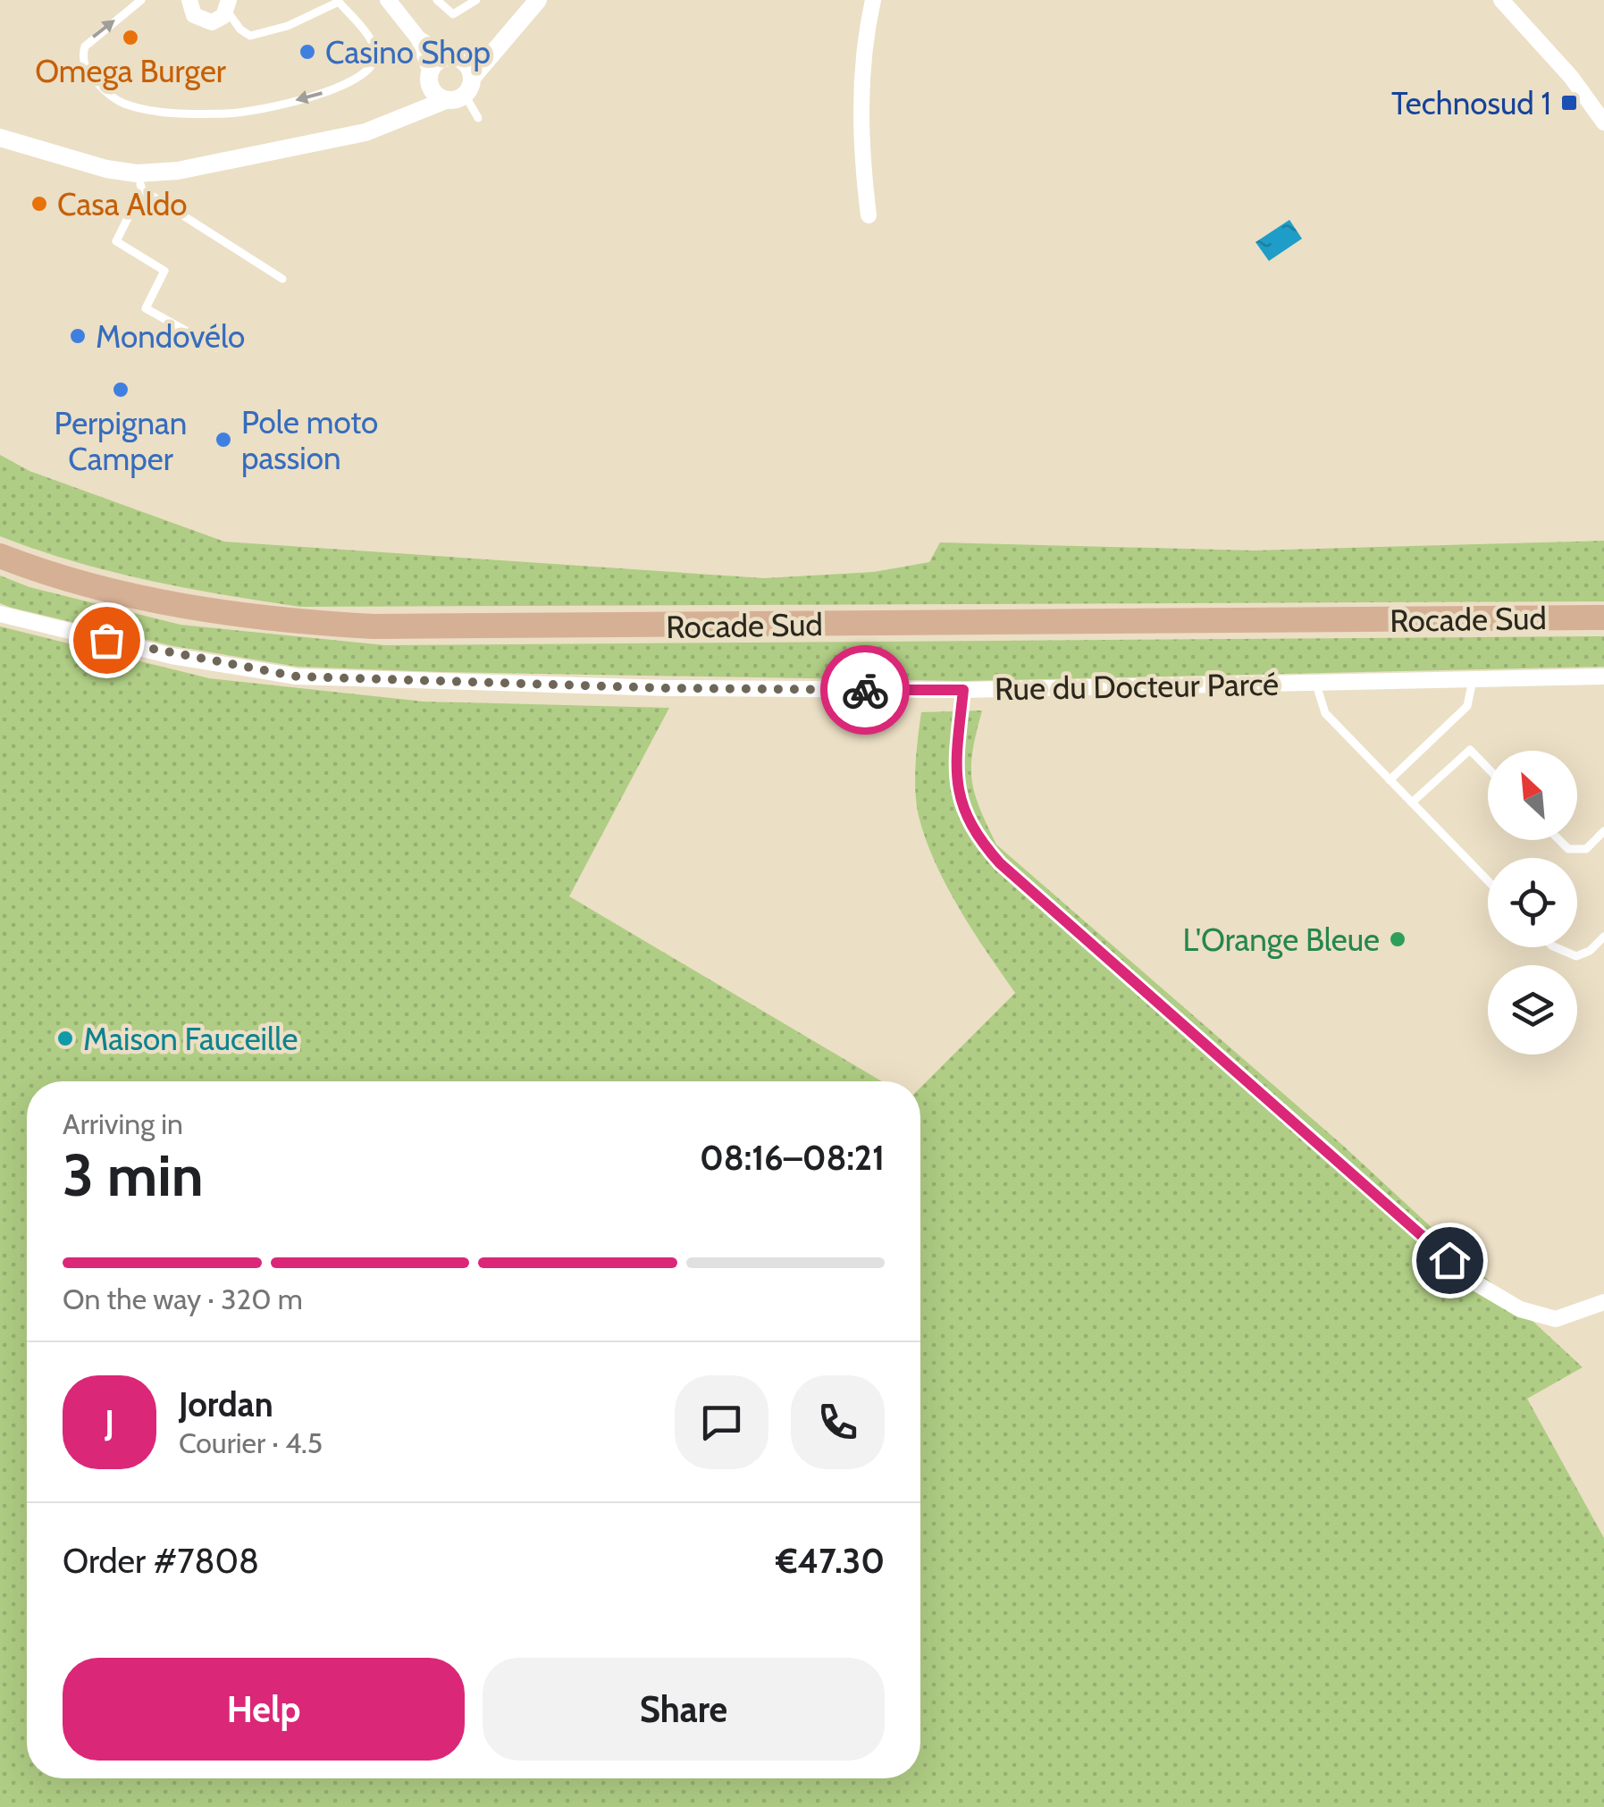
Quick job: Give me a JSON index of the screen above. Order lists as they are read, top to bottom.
{
  "streets": {
    "main road": ["Rocade Sud"],
    "street": ["Rue du Docteur Parcé"]
  },
  "places": {
    "other": [
      "Omega Burger",
      "Casino Shop",
      "Casa Aldo",
      "Mondovélo",
      "Perpignan Camper",
      "Pole moto passion",
      "L'Orange Bleue",
      "Maison Fauceille"
    ],
    "transit": ["Technosud 1"]
  },
  "north": "top left",
  "page": {
    "heading": ["3 min", "Arriving in", "08:16–08:21"],
    "panel": [
      "Jordan",
      "Courier · 4.5",
      "Order #7808",
      "€47.30"
    ],
    "bar": "On the way · 320 m",
    "round": "J",
    "buttons": ["Help", "Share"]
  }
}
